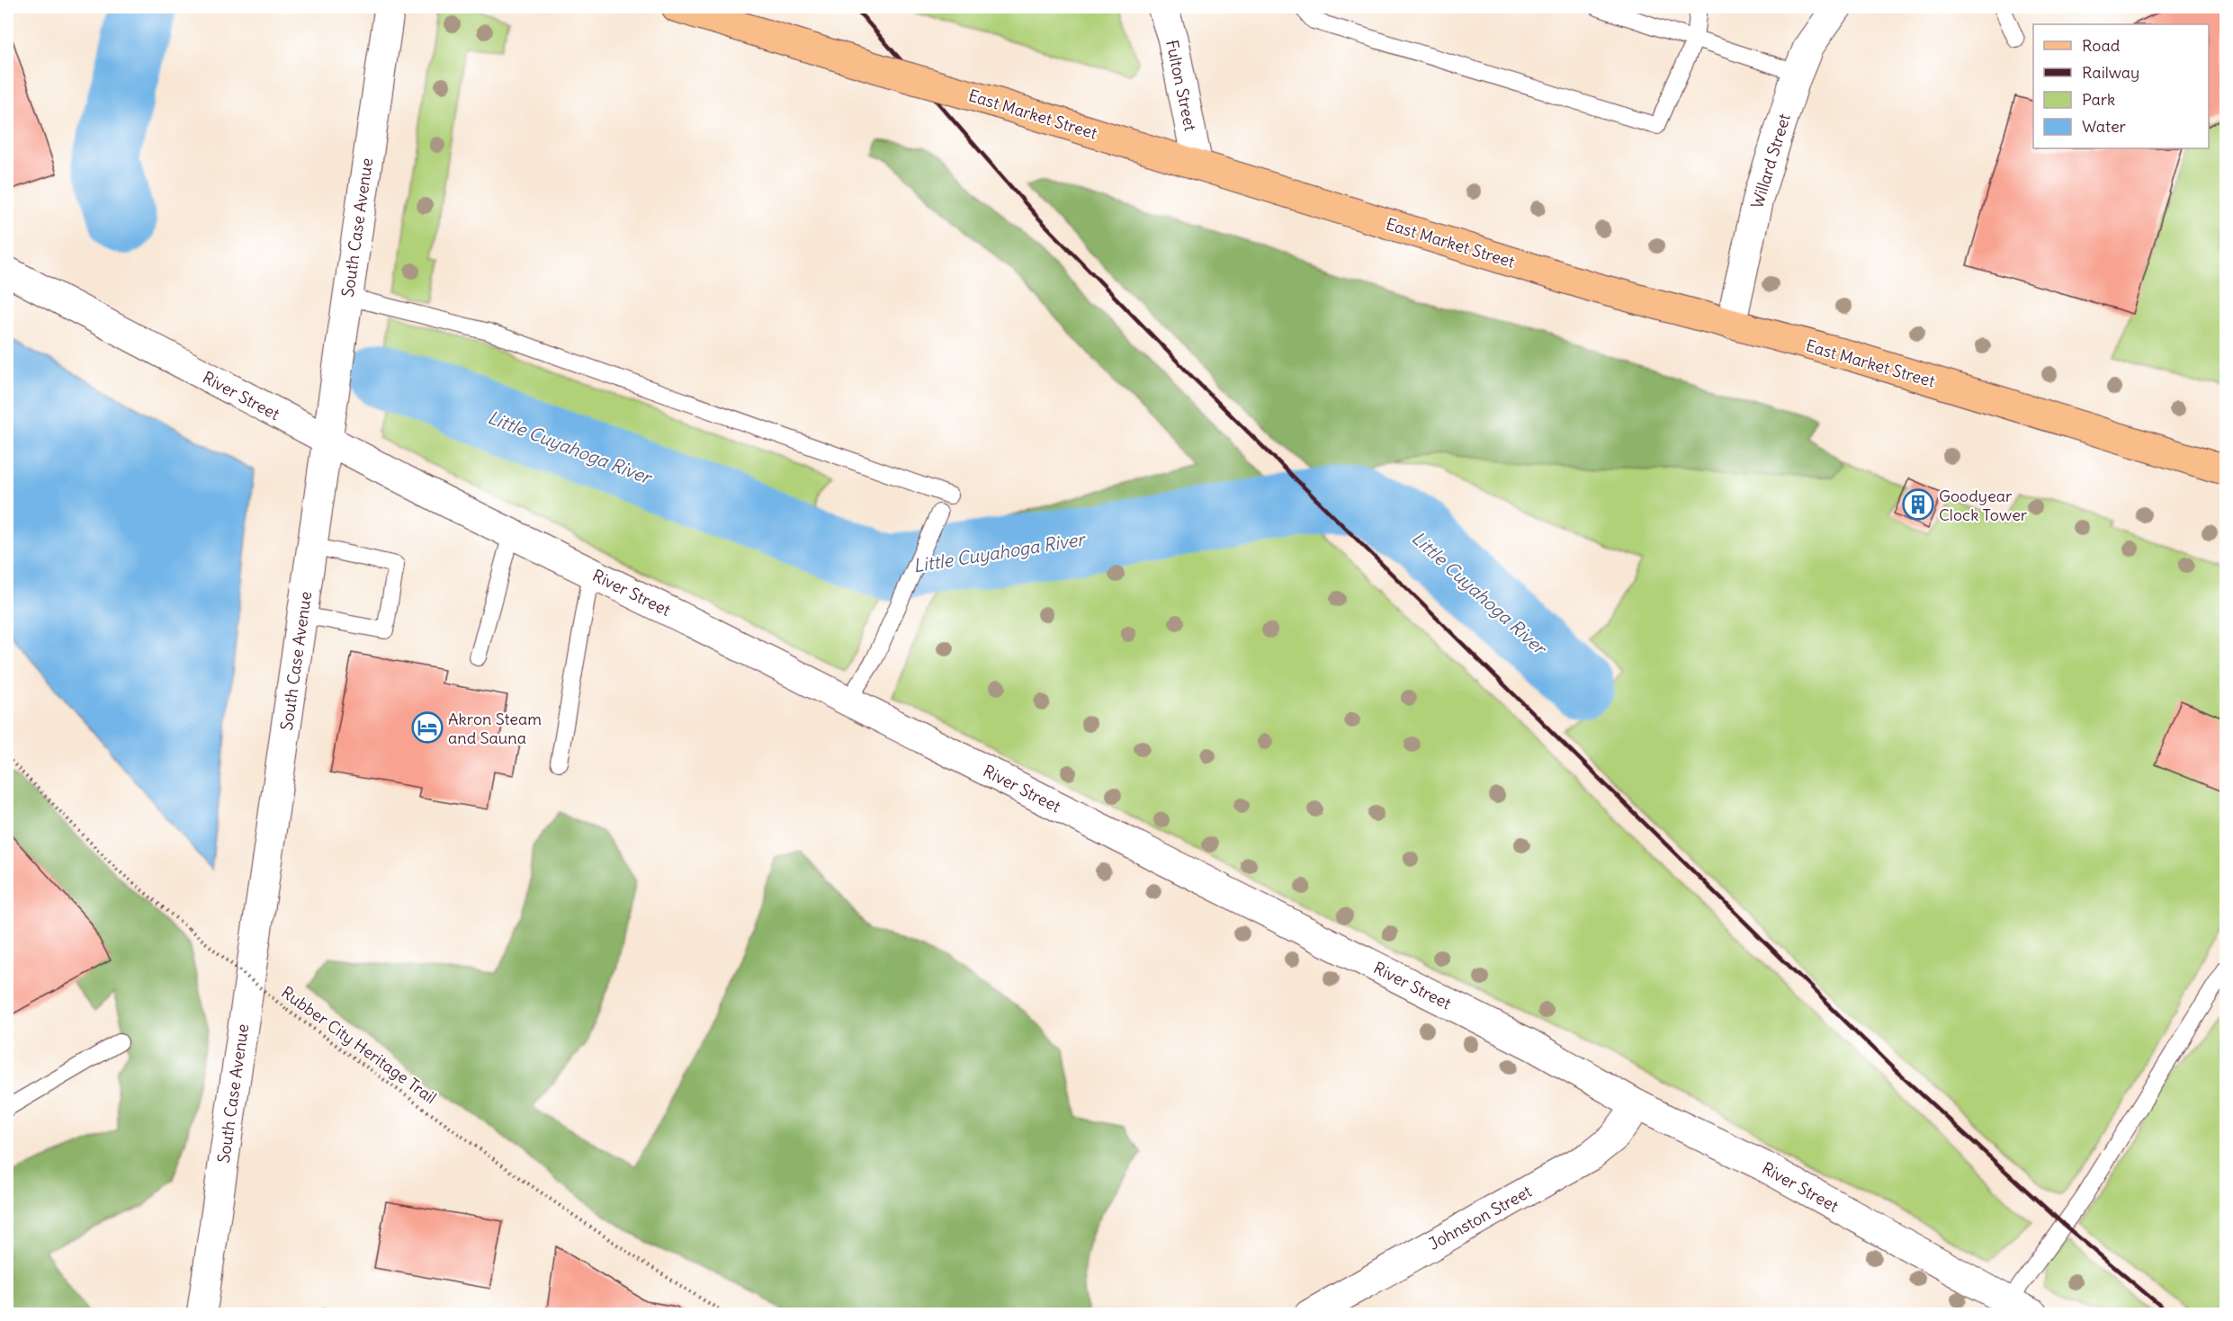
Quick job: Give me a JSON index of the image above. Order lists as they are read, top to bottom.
{
  "streets": {
    "main road": ["East Market Street"],
    "street": [
      "Fulton Street",
      "Willard Street",
      "South Case Avenue",
      "River Street",
      "Johnston Street"
    ],
    "path": ["Rubber City Heritage Trail"]
  },
  "crossings": [
    ["Fulton Street", "East Market Street"],
    ["East Market Street", "Willard Street"],
    ["South Case Avenue", "River Street"],
    ["River Street", "Johnston Street"]
  ],
  "water": ["Little Cuyahoga River"],
  "places": {
    "building": ["Goodyear Clock Tower"],
    "hotel": ["Akron Steam and Sauna"]
  },
  "legend": [
    "Road",
    "Railway",
    "Park",
    "Water"
  ]
}
